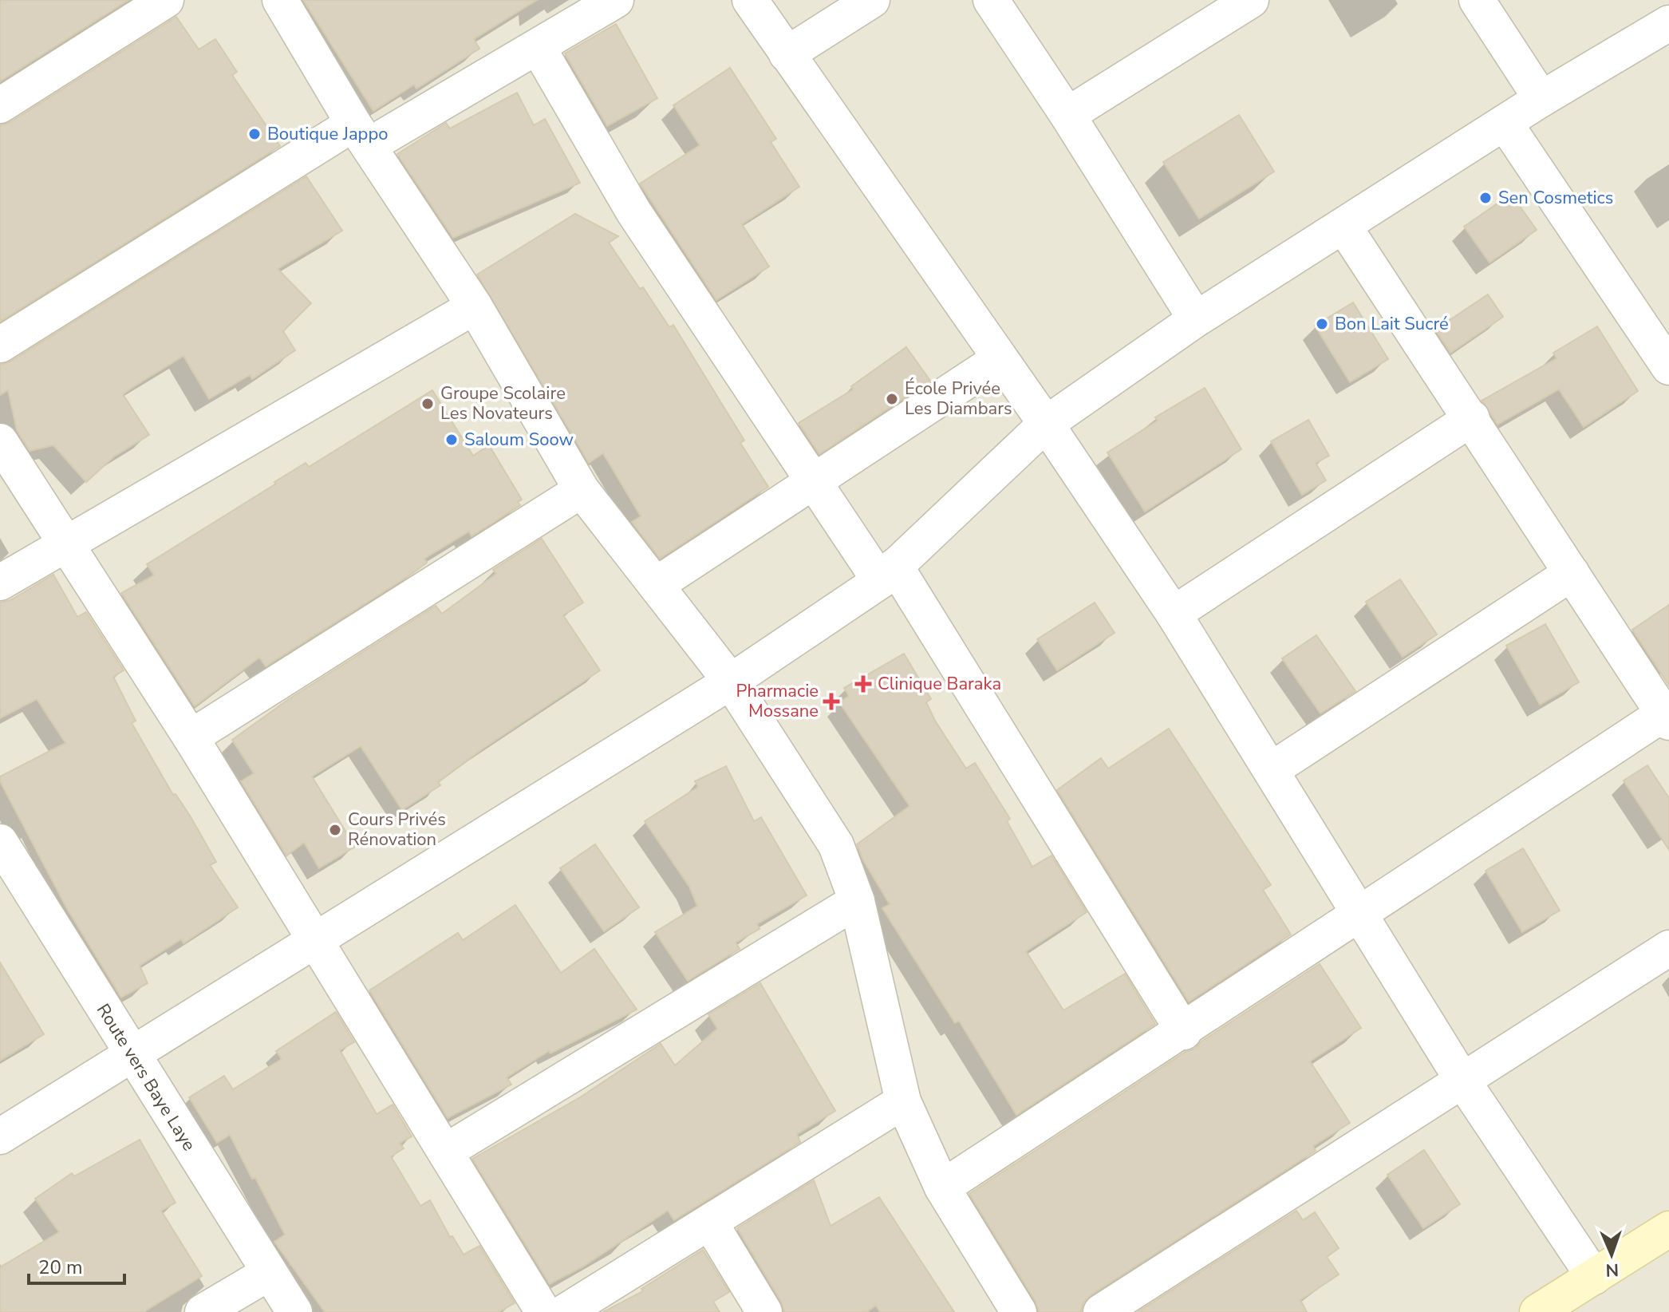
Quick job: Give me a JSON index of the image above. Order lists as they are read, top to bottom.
{
  "streets": {
    "street": ["Route vers Baye Laye"]
  },
  "places": {
    "other": [
      "Boutique Jappo",
      "Sen Cosmetics",
      "Bon Lait Sucré",
      "École Privée Les Diambars",
      "Groupe Scolaire Les Novateurs",
      "Saloum Soow",
      "Cours Privés Rénovation"
    ],
    "health": ["Clinique Baraka", "Pharmacie Mossane"]
  },
  "scale_bar": "20 m",
  "north": "bottom"
}
